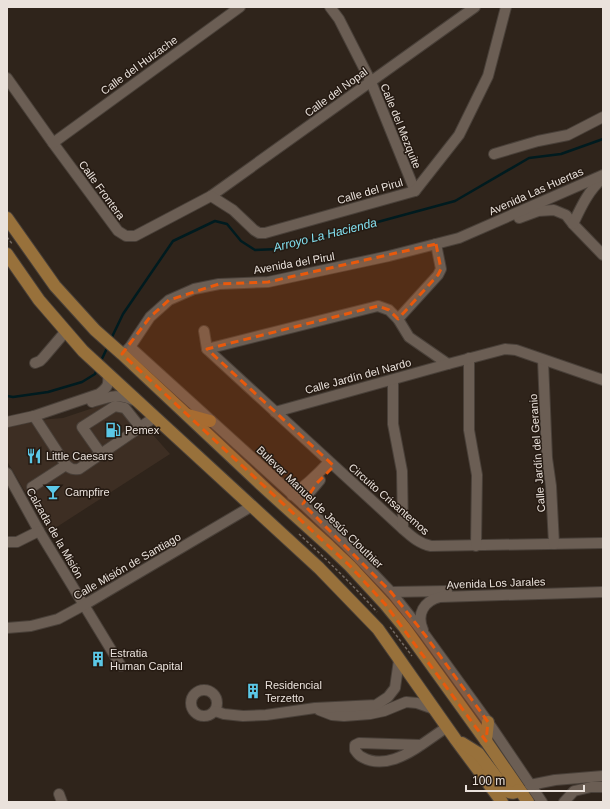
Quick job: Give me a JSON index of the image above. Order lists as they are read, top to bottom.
{
  "streets": {
    "street": [
      "Calle del Huizache",
      "Calle del Nopal",
      "Calle del Mezquite",
      "Calle Frontera",
      "Calle del Pirul",
      "Avenida Las Huertas",
      "Avenida del Pirul",
      "Calle Jardín del Nardo",
      "Calle Jardín del Geranio",
      "Circuito Crisantemos",
      "Bulevar Manuel de Jesús Clouthier",
      "Calzada de la Misión",
      "Calle Misión de Santiago",
      "Avenida Los Jarales"
    ]
  },
  "crossings": [
    ["Calle del Huizache", "Calle Frontera"],
    ["Calle del Nopal", "Calle del Mezquite"],
    ["Calle del Nopal", "Calle Frontera"],
    ["Calle del Nopal", "Calle del Pirul"],
    ["Calle del Mezquite", "Calle del Pirul"],
    ["Calle Frontera", "Calle del Pirul"],
    ["Avenida Las Huertas", "Avenida del Pirul"],
    ["Avenida del Pirul", "Bulevar Manuel de Jesús Clouthier"],
    ["Calle Jardín del Nardo", "Circuito Crisantemos"],
    ["Calle Jardín del Geranio", "Circuito Crisantemos"],
    ["Bulevar Manuel de Jesús Clouthier", "Avenida Los Jarales"],
    ["Calzada de la Misión", "Calle Misión de Santiago"]
  ],
  "water": ["Arroyo La Hacienda"],
  "places": {
    "fuel station": ["Pemex"],
    "restaurant": ["Little Caesars"],
    "bar": ["Campfire"],
    "building": ["Estratia Human Capital", "Residencial Terzetto"]
  },
  "scale_bar": "100 m"
}
